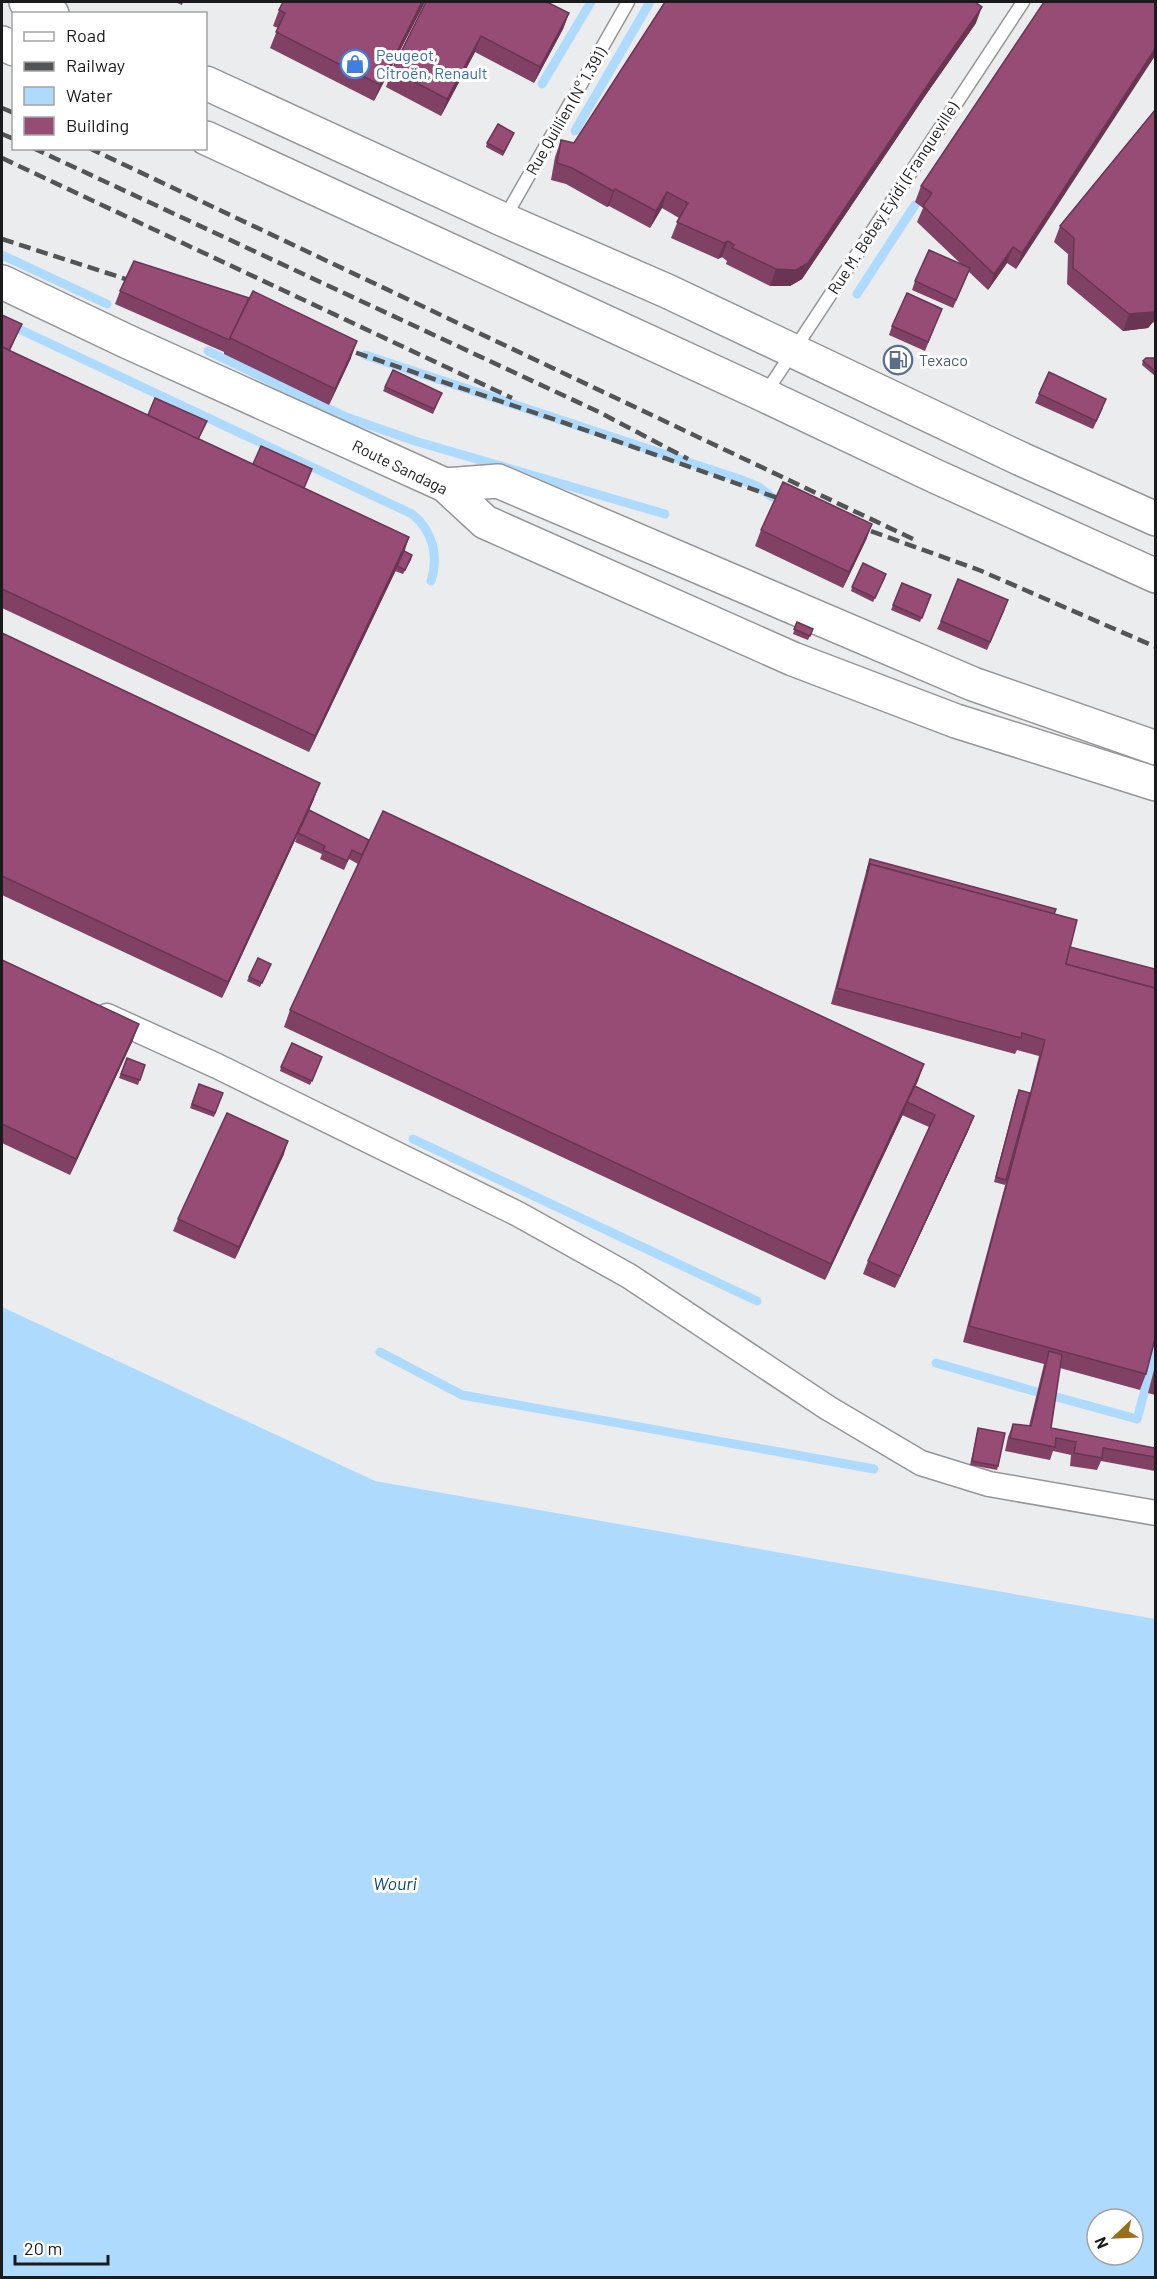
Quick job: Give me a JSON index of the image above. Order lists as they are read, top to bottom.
{
  "streets": {
    "main road": ["Route Sandaga"],
    "lane": ["Rue Quillien (N° 1.391)", "Rue M. Bebey Eyidi (Franqueville)"]
  },
  "water": ["Wouri"],
  "places": {
    "shop": ["Peugeot, Citroën, Renault"],
    "fuel station": ["Texaco"]
  },
  "legend": [
    "Road",
    "Railway",
    "Water",
    "Building"
  ],
  "scale_bar": "20 m",
  "north": "bottom left"
}
